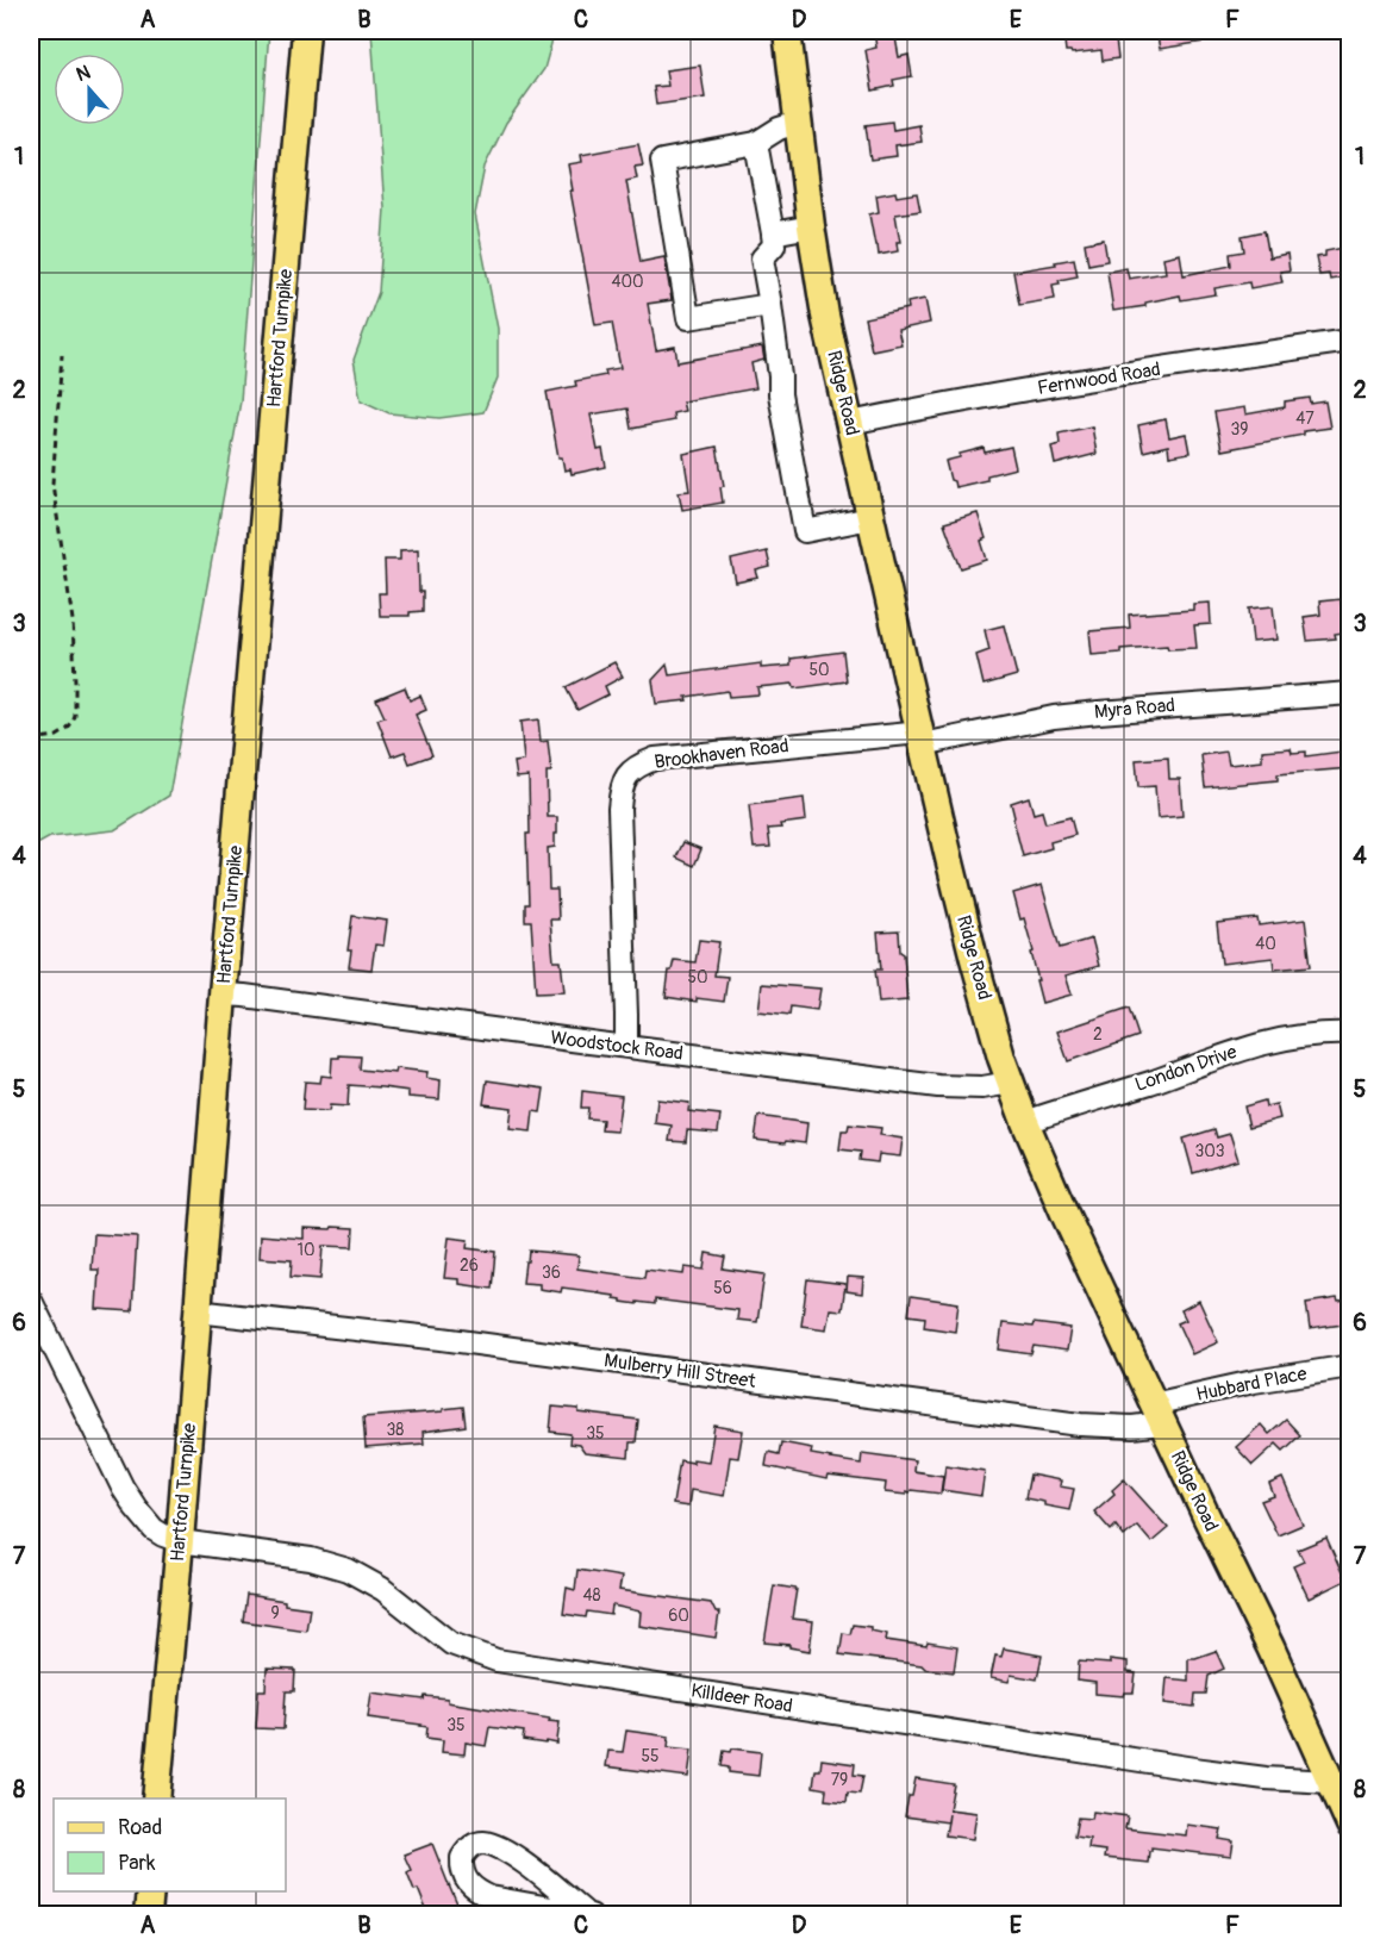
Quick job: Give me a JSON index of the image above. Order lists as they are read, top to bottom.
{
  "streets": {
    "main road": ["Hartford Turnpike", "Ridge Road"],
    "street": [
      "Fernwood Road",
      "Myra Road",
      "Brookhaven Road",
      "Woodstock Road",
      "London Drive",
      "Mulberry Hill Street",
      "Hubbard Place",
      "Killdeer Road"
    ]
  },
  "crossings": [
    ["Hartford Turnpike", "Woodstock Road"],
    ["Hartford Turnpike", "Mulberry Hill Street"],
    ["Hartford Turnpike", "Killdeer Road"],
    ["Fernwood Road", "Ridge Road"],
    ["Ridge Road", "Myra Road"],
    ["Ridge Road", "Brookhaven Road"],
    ["Ridge Road", "Woodstock Road"],
    ["Ridge Road", "London Drive"],
    ["Ridge Road", "Mulberry Hill Street"],
    ["Ridge Road", "Hubbard Place"],
    ["Ridge Road", "Killdeer Road"],
    ["Myra Road", "Brookhaven Road"],
    ["Brookhaven Road", "Woodstock Road"],
    ["Mulberry Hill Street", "Hubbard Place"]
  ],
  "house_numbers": [
    "400",
    "47",
    "39",
    "50",
    "40",
    "50",
    "2",
    "303",
    "10",
    "26",
    "36",
    "56",
    "38",
    "35",
    "48",
    "9",
    "60",
    "35",
    "55",
    "79"
  ],
  "legend": ["Road", "Park"],
  "north": "top",
  "grid": {
    "columns": [
      "A",
      "B",
      "C",
      "D",
      "E",
      "F"
    ],
    "rows": [
      "1",
      "2",
      "3",
      "4",
      "5",
      "6",
      "7",
      "8"
    ]
  }
}
